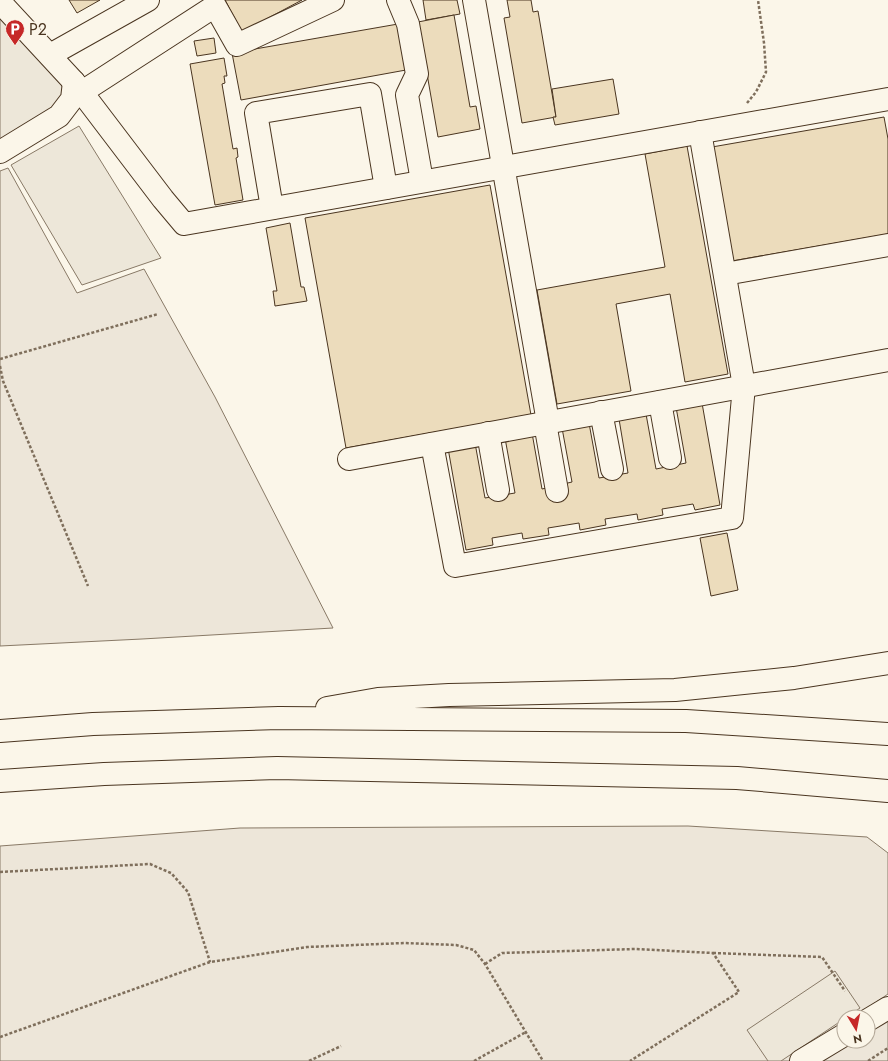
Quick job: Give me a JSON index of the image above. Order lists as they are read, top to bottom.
{
  "places": {
    "parking": ["P2"]
  },
  "north": "bottom"
}
